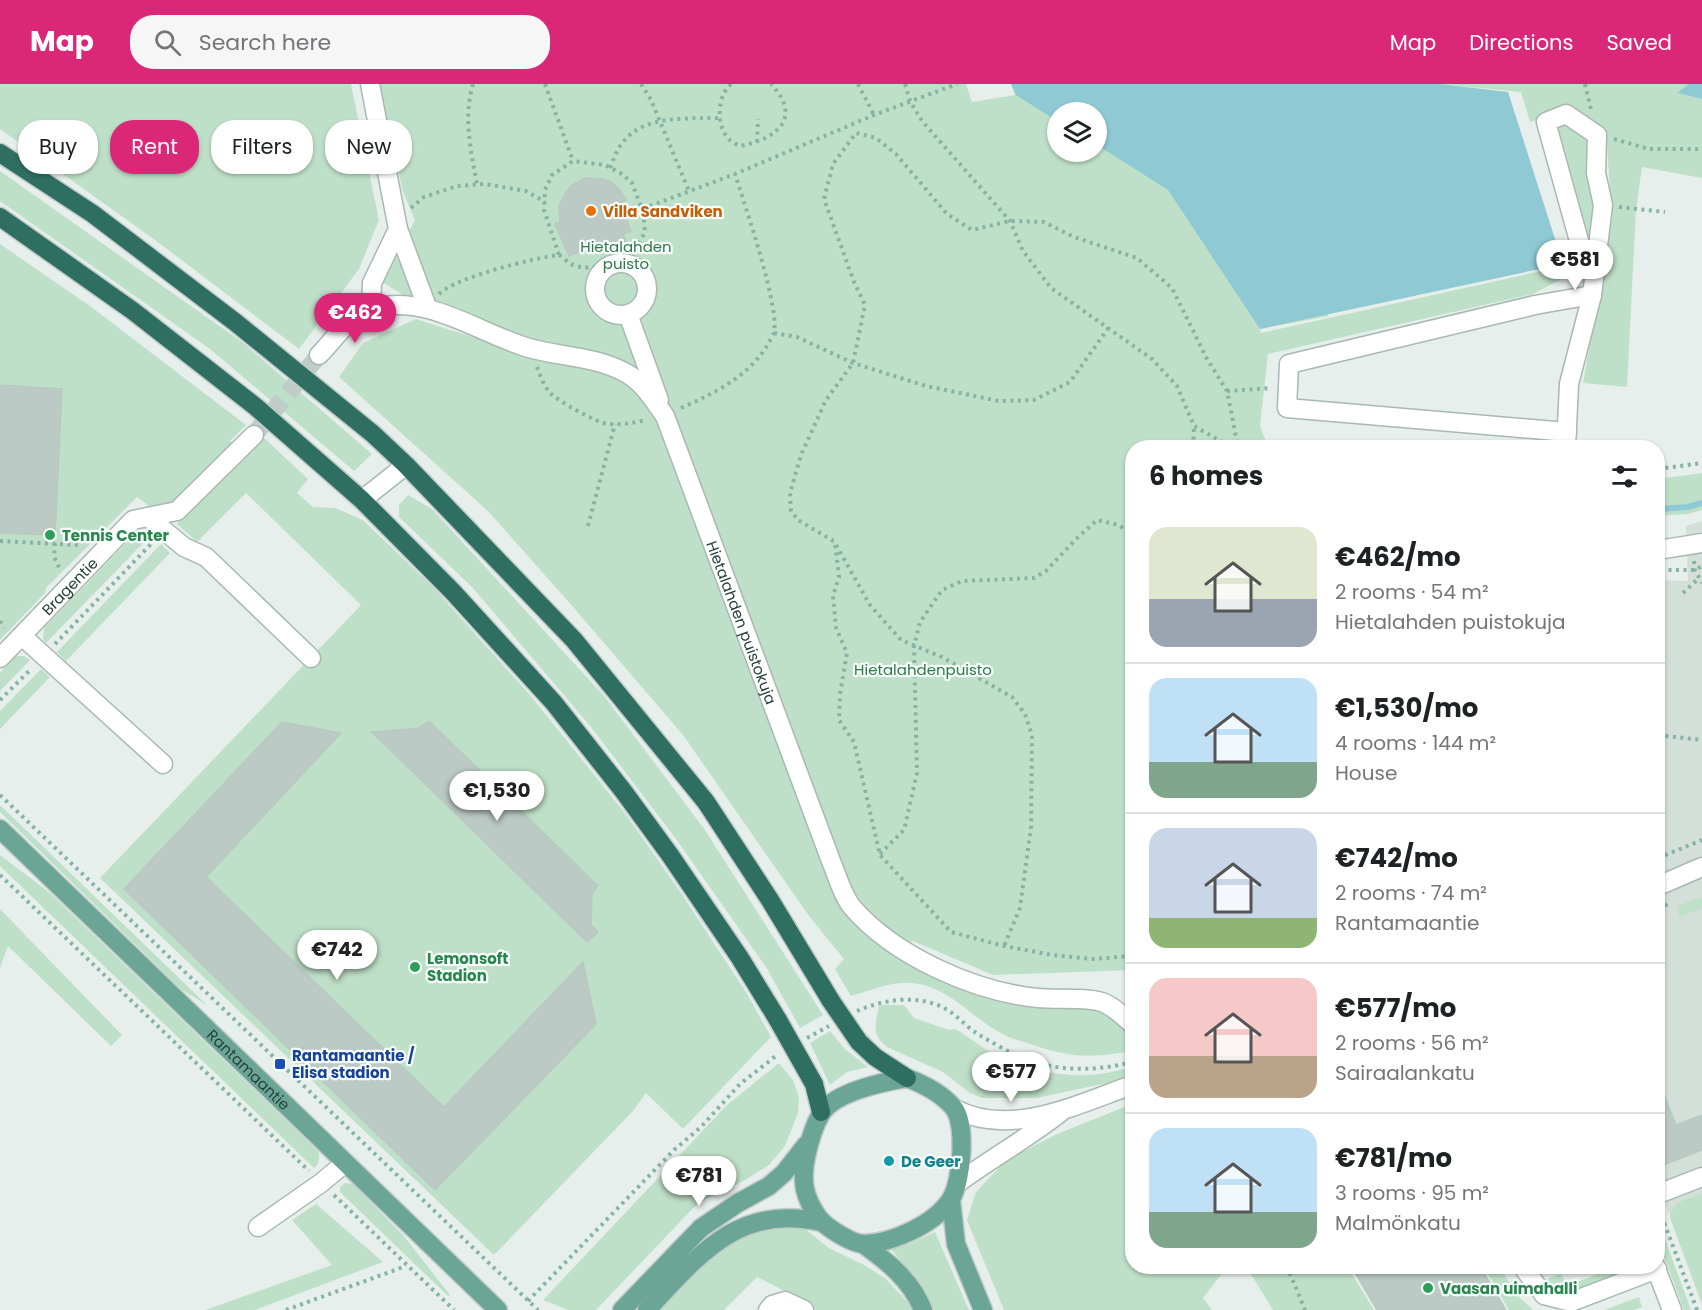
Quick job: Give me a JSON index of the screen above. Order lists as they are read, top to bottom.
{
  "streets": {
    "main road": ["Rantamaantie"],
    "street": ["Bragentie", "Hietalahden puistokuja"]
  },
  "parks": ["Hietalahden puisto", "Hietalahdenpuisto"],
  "places": {
    "other": [
      "Villa Sandviken",
      "Tennis Center",
      "Lemonsoft Stadion",
      "De Geer",
      "Vaasan uimahalli"
    ],
    "transit": ["Rantamaantie / Elisa stadion"]
  },
  "page": {
    "header": "Map",
    "search": "Search here",
    "nav": ["Map", "Directions", "Saved"],
    "chip": [
      "Buy",
      "Rent",
      "Filters",
      "New"
    ],
    "price": [
      "€581",
      "€462",
      "€1,530",
      "€742",
      "€577",
      "€781"
    ],
    "heading": "6 homes",
    "list": [
      {
        "name": "€462/mo",
        "note": "2 rooms · 54 m² · Hietalahden puistokuja"
      },
      {
        "name": "€1,530/mo",
        "note": "4 rooms · 144 m² · House"
      },
      {
        "name": "€742/mo",
        "note": "2 rooms · 74 m² · Rantamaantie"
      },
      {
        "name": "€577/mo",
        "note": "2 rooms · 56 m² · Sairaalankatu"
      },
      {
        "name": "€781/mo",
        "note": "3 rooms · 95 m² · Malmönkatu"
      }
    ]
  }
}
